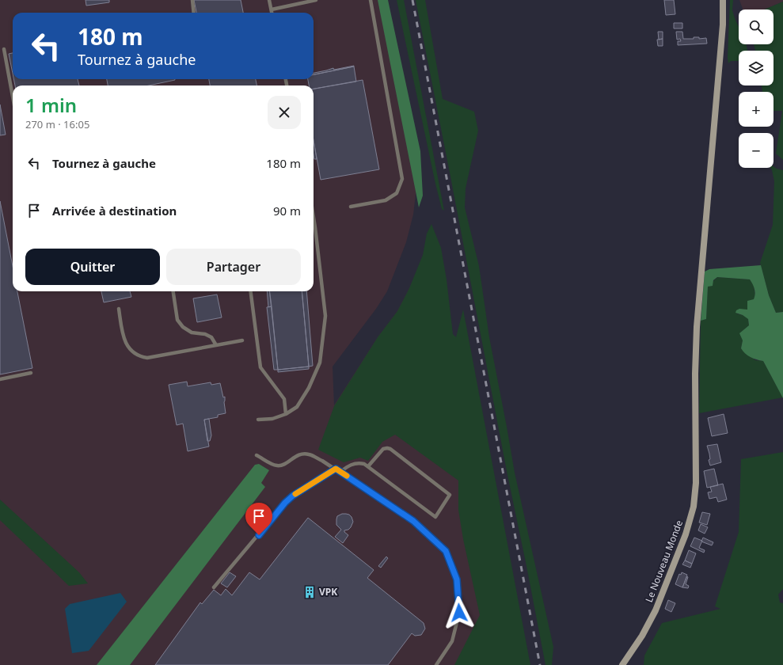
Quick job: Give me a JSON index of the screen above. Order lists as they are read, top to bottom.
{
  "streets": {
    "street": ["Le Nouveau Monde"]
  },
  "places": {
    "building": ["VPK"]
  },
  "page": {
    "map_buttons": ["+", "−"],
    "turn": ["180 m", "Tournez à gauche"],
    "heading": ["1 min", "270 m · 16:05"],
    "list": [
      {
        "name": "Tournez à gauche",
        "value": "180 m"
      },
      {
        "name": "Arrivée à destination",
        "value": "90 m"
      }
    ],
    "buttons": ["Quitter", "Partager"]
  }
}
